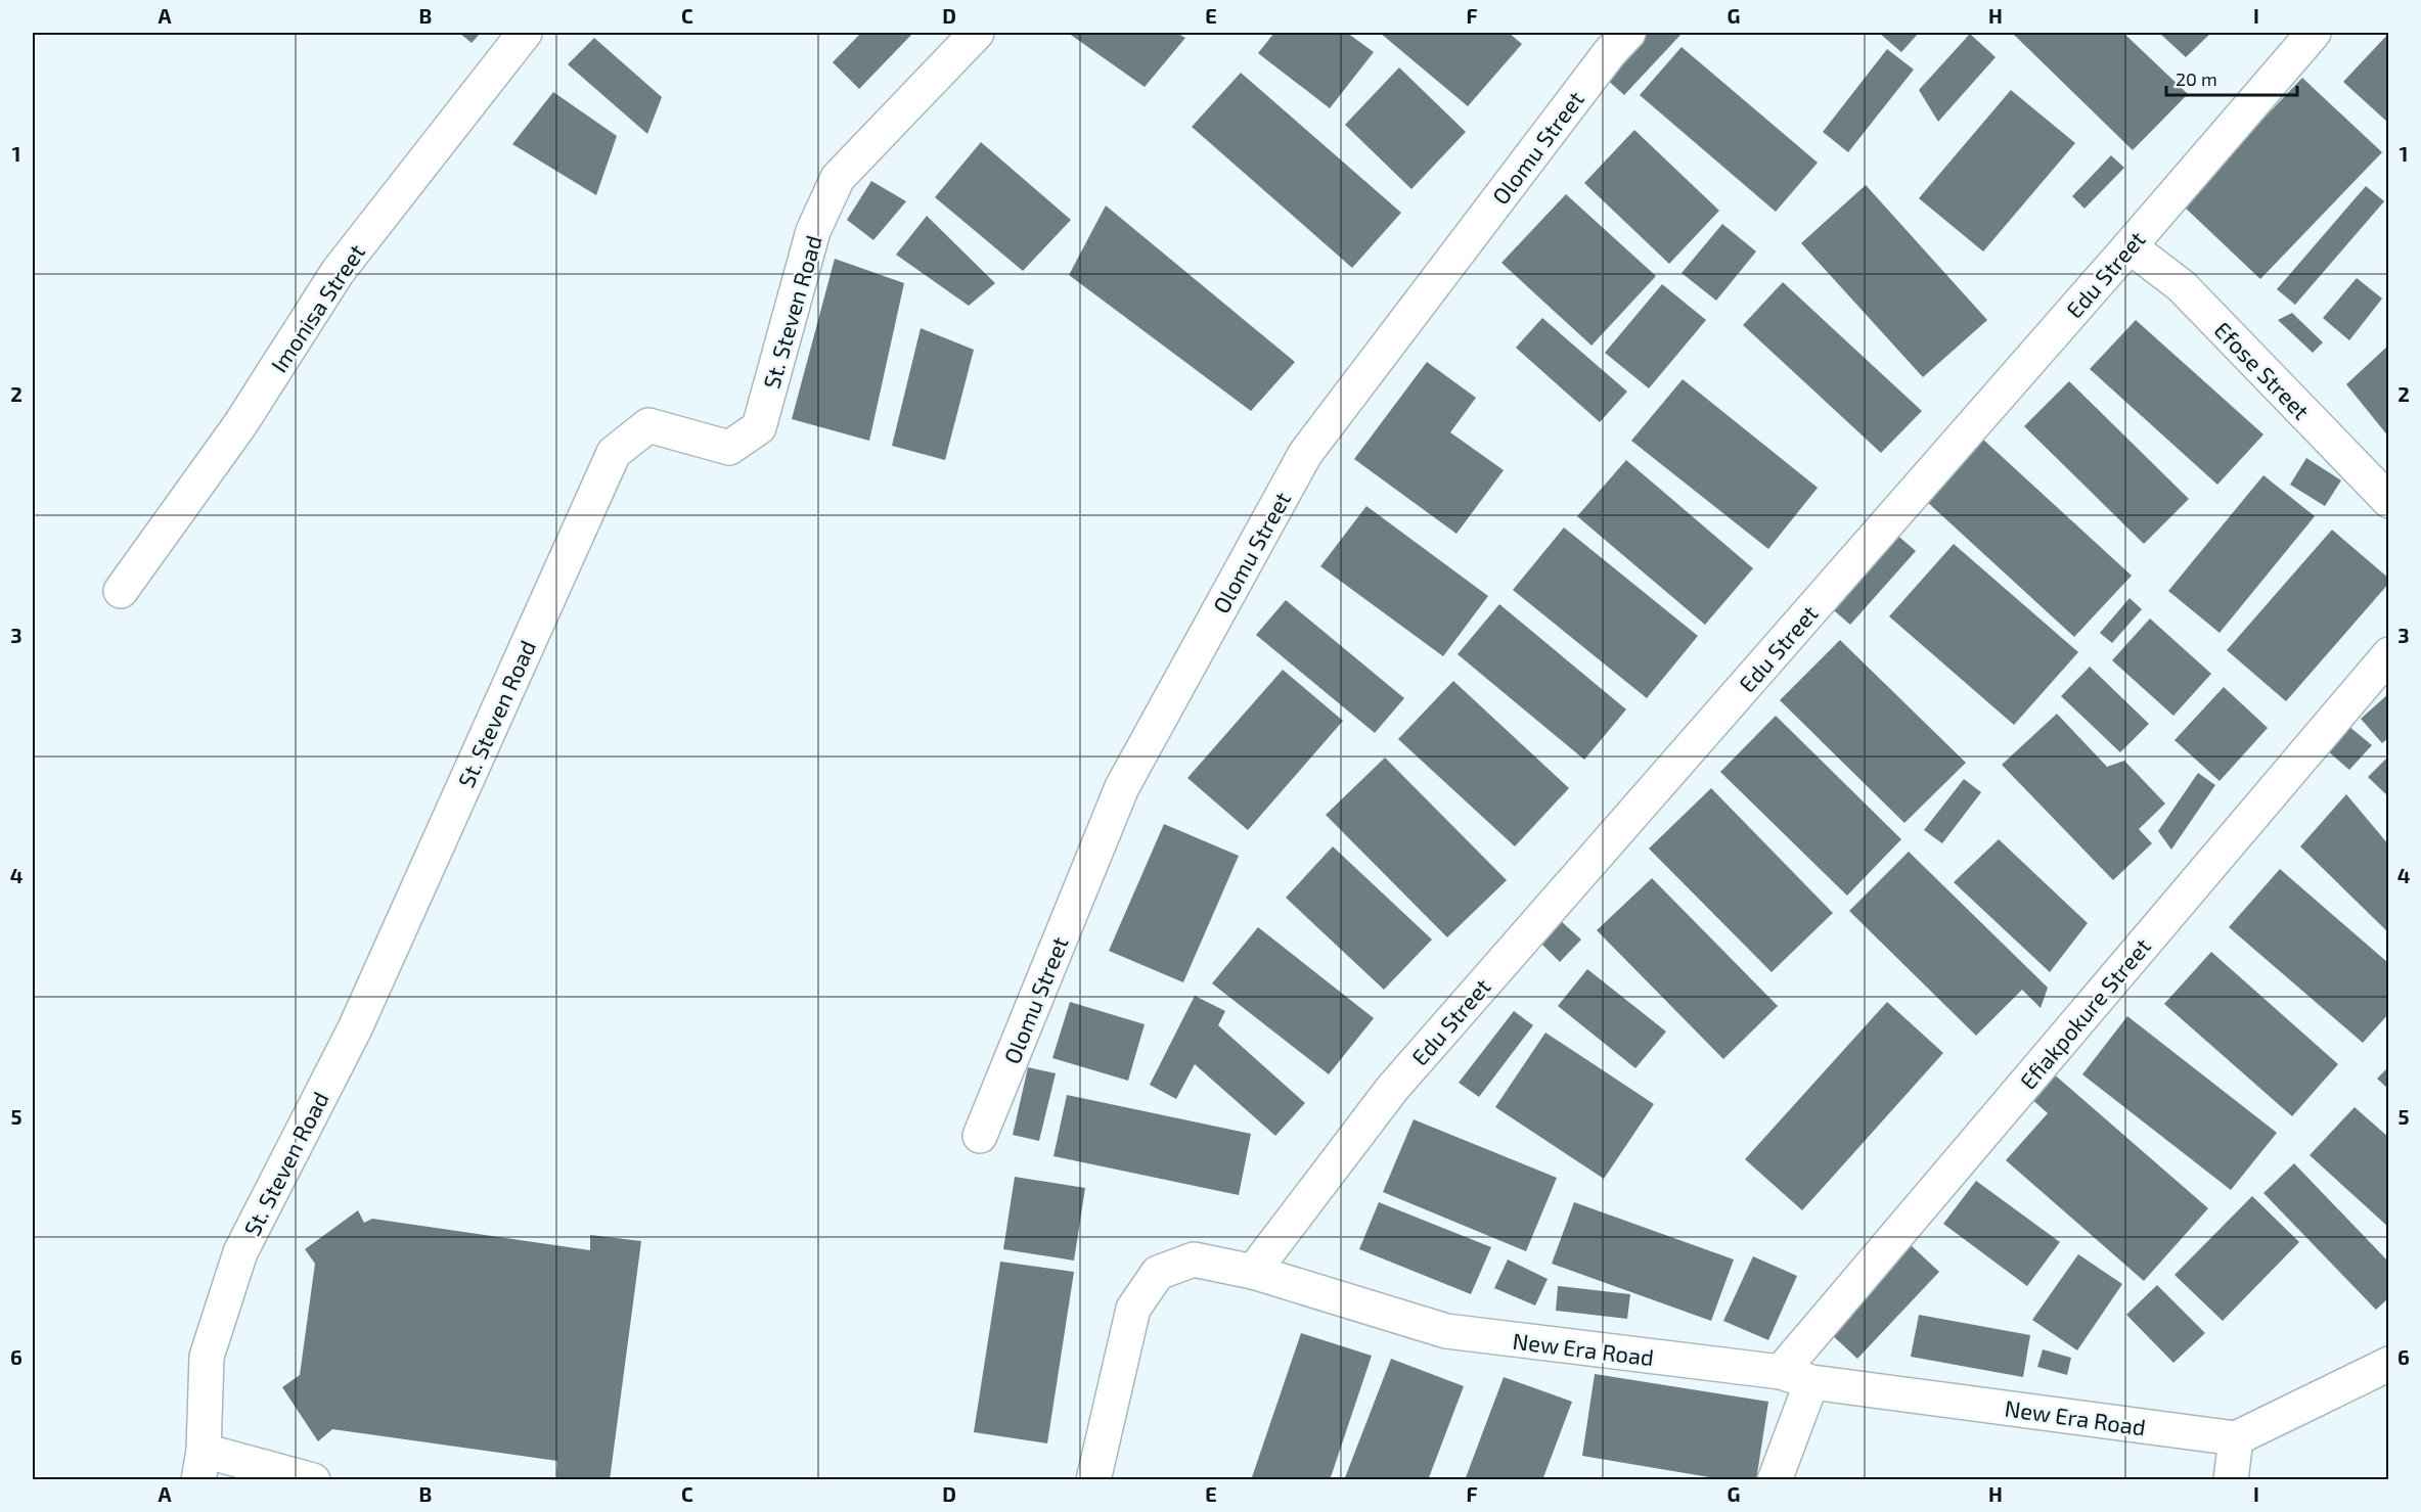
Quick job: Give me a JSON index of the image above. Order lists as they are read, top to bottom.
{
  "streets": {
    "street": [
      "Olomu Street",
      "Edu Street",
      "Imonisa Street",
      "St. Steven Road",
      "Efose Street",
      "Efiakpokure Street",
      "New Era Road"
    ]
  },
  "crossings": [
    ["Edu Street", "Efose Street"],
    ["Edu Street", "New Era Road"],
    ["Efiakpokure Street", "New Era Road"]
  ],
  "scale_bar": "20 m",
  "grid": {
    "columns": [
      "A",
      "B",
      "C",
      "D",
      "E",
      "F",
      "G",
      "H",
      "I"
    ],
    "rows": [
      "1",
      "2",
      "3",
      "4",
      "5",
      "6"
    ]
  }
}
